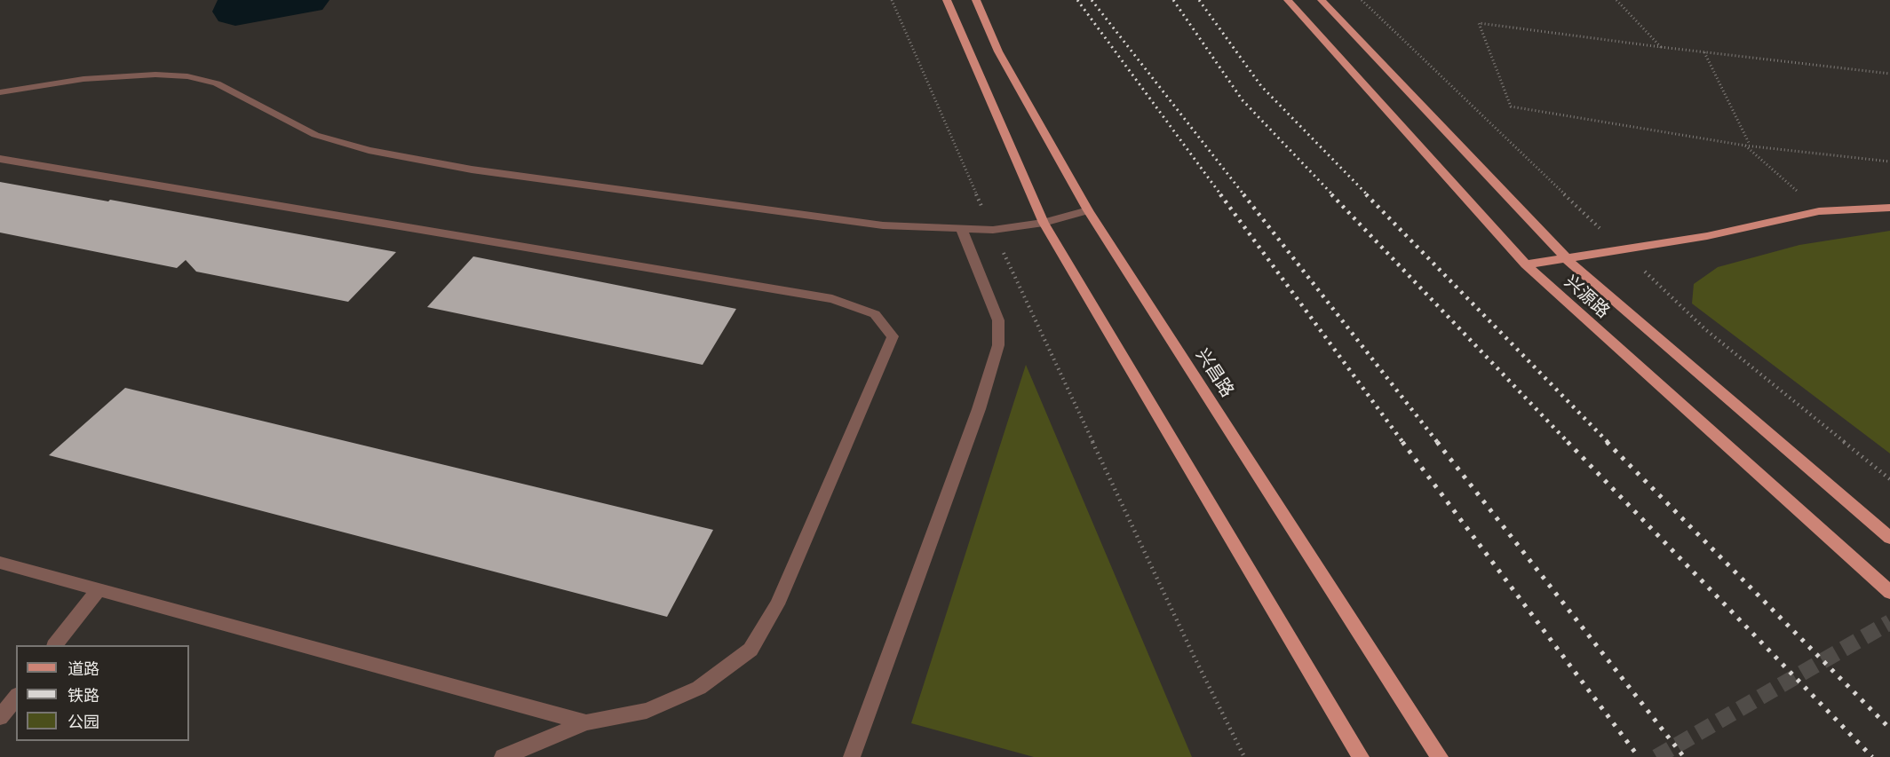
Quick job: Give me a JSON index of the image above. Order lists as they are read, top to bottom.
{
  "streets": {
    "main road": ["兴源路", "兴昌路"]
  },
  "legend": ["道路", "铁路", "公园"]
}
